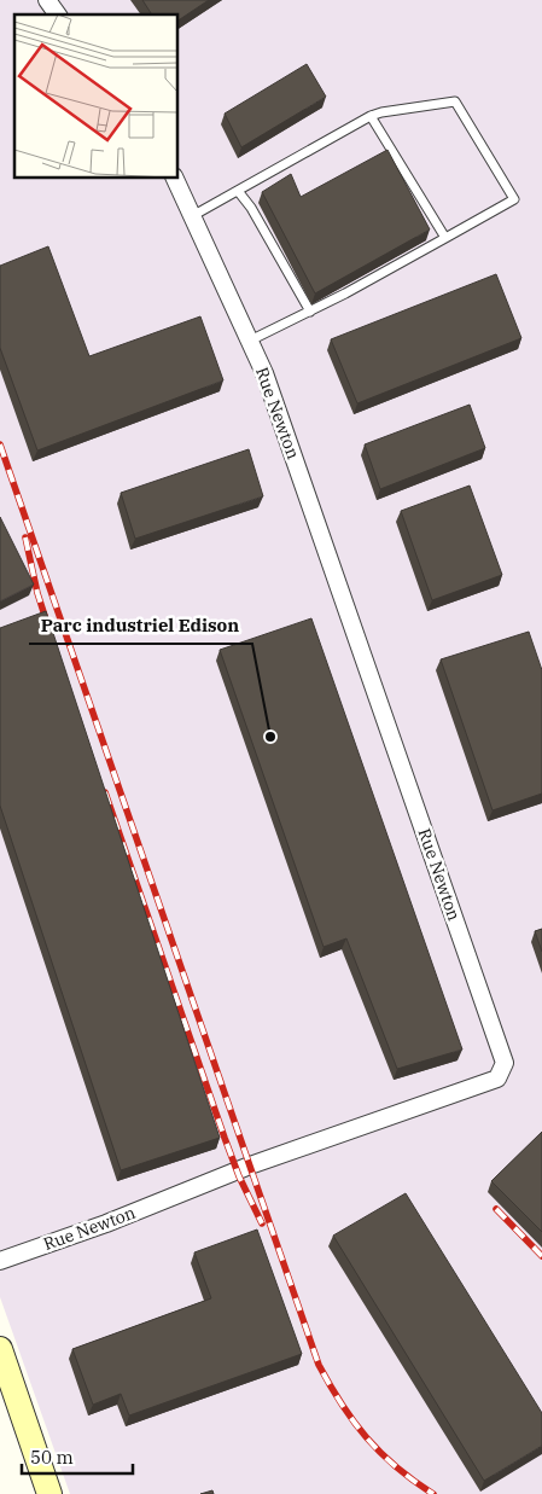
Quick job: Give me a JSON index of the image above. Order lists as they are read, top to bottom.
{
  "streets": {
    "street": ["Rue Newton"]
  },
  "places": ["Parc industriel Edison"],
  "scale_bar": "50 m"
}
